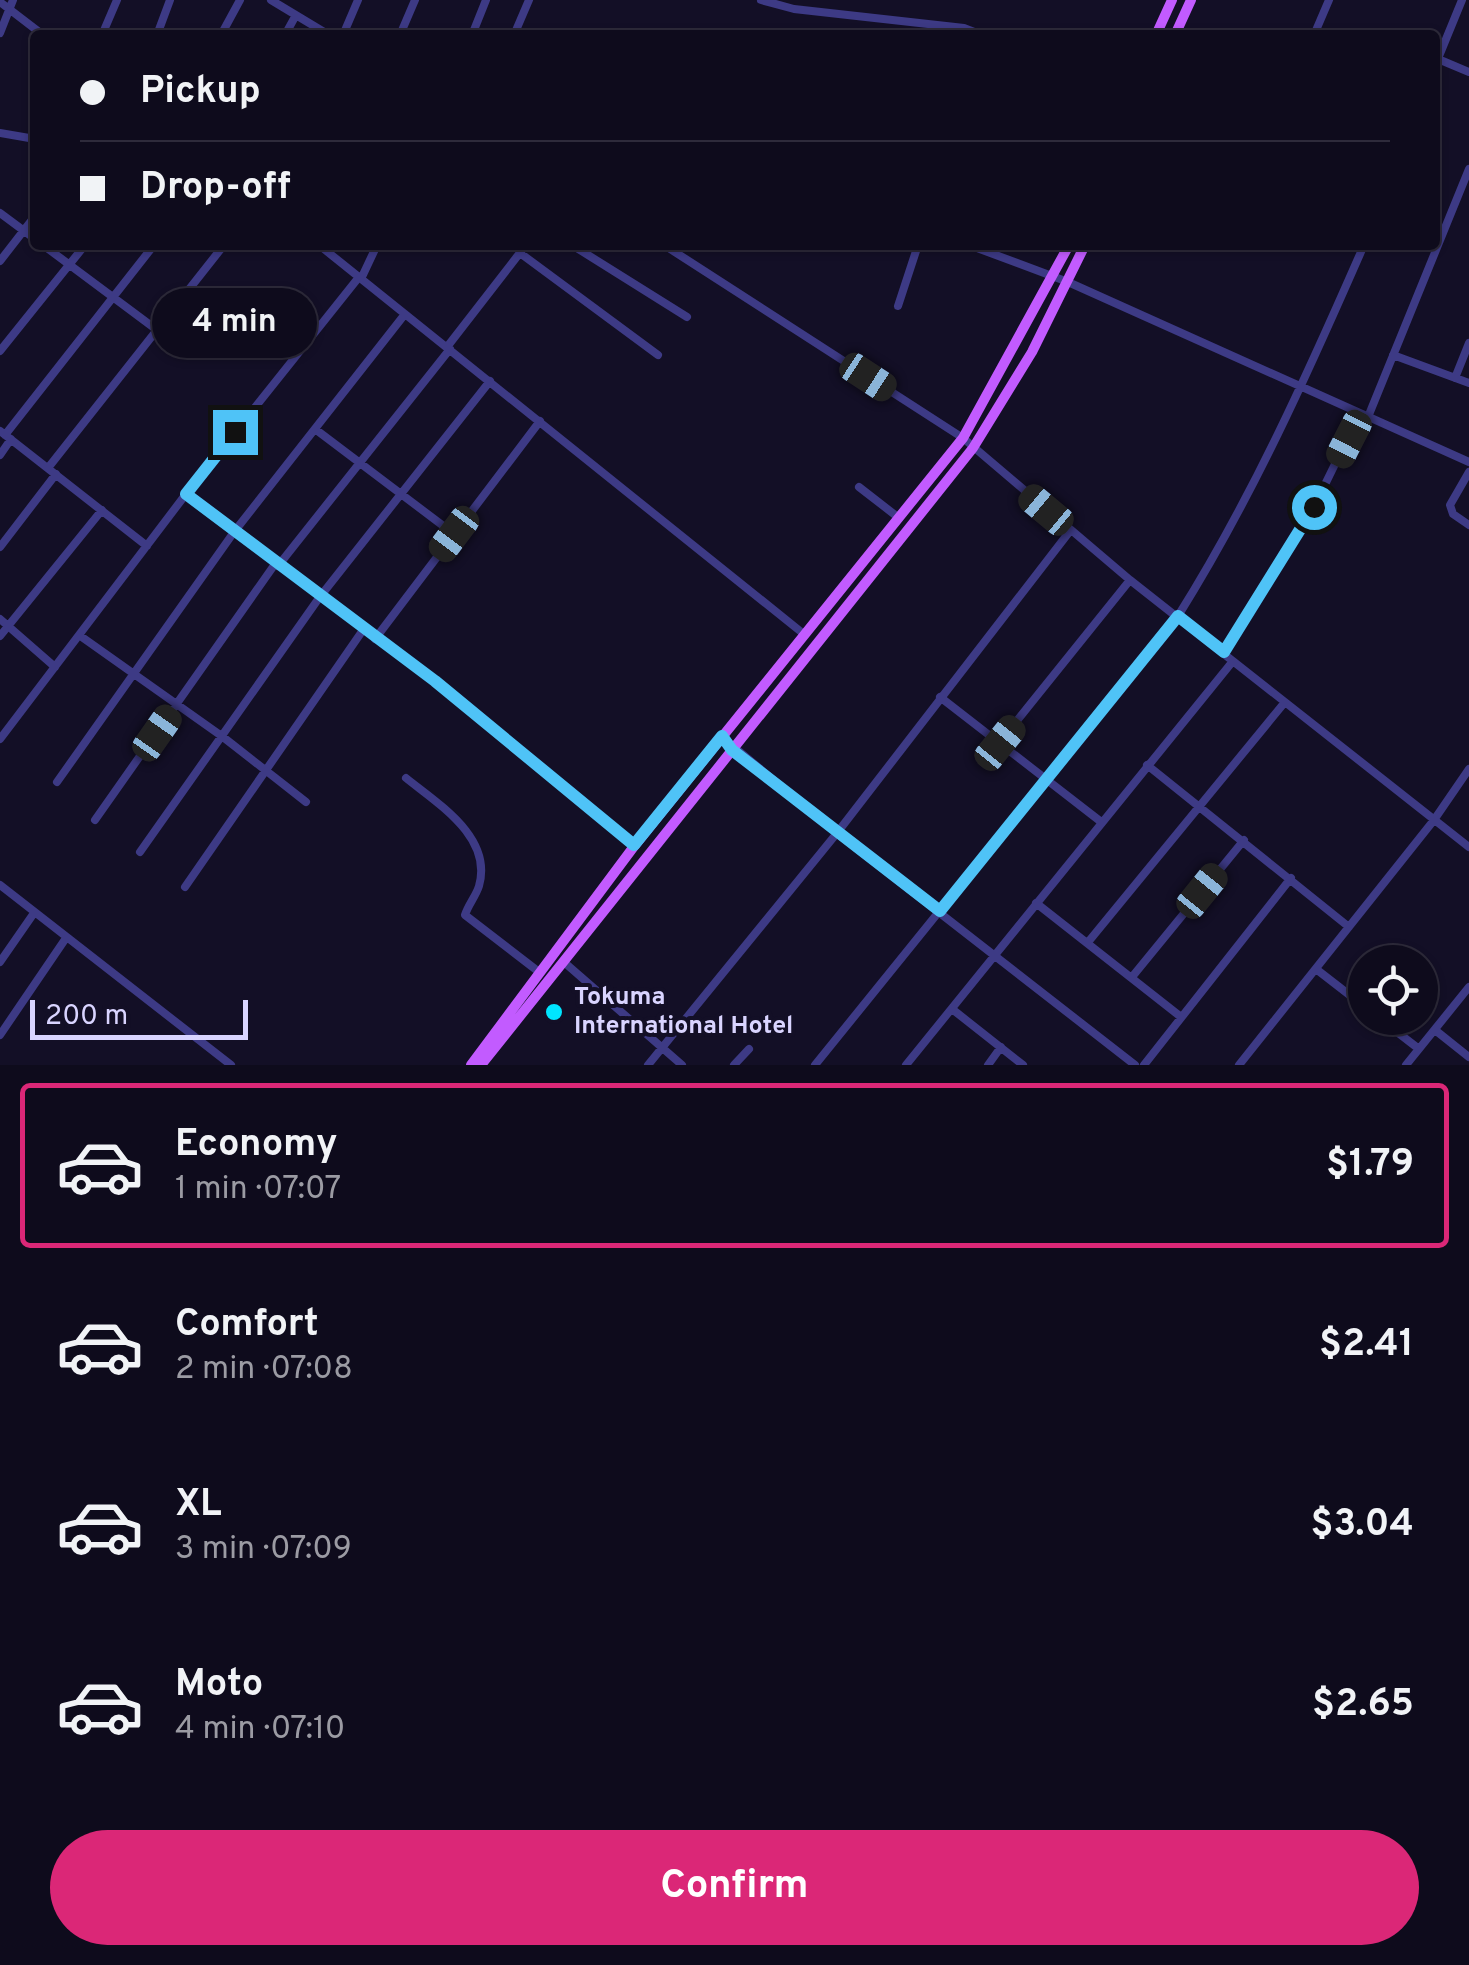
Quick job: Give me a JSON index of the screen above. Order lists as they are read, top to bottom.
{
  "places": ["Tokuma International Hotel"],
  "scale_bar": "200 m",
  "page": {
    "banner": ["Pickup", "Drop-off"],
    "bubble": "4 min",
    "scale": "200 m",
    "list": [
      {
        "name": "Economy",
        "note": "1 min · 07:07",
        "value": "$1.79"
      },
      {
        "name": "Comfort",
        "note": "2 min · 07:08",
        "value": "$2.41"
      },
      {
        "name": "XL",
        "note": "3 min · 07:09",
        "value": "$3.04"
      },
      {
        "name": "Moto",
        "note": "4 min · 07:10",
        "value": "$2.65"
      }
    ],
    "buttons": "Confirm"
  }
}
